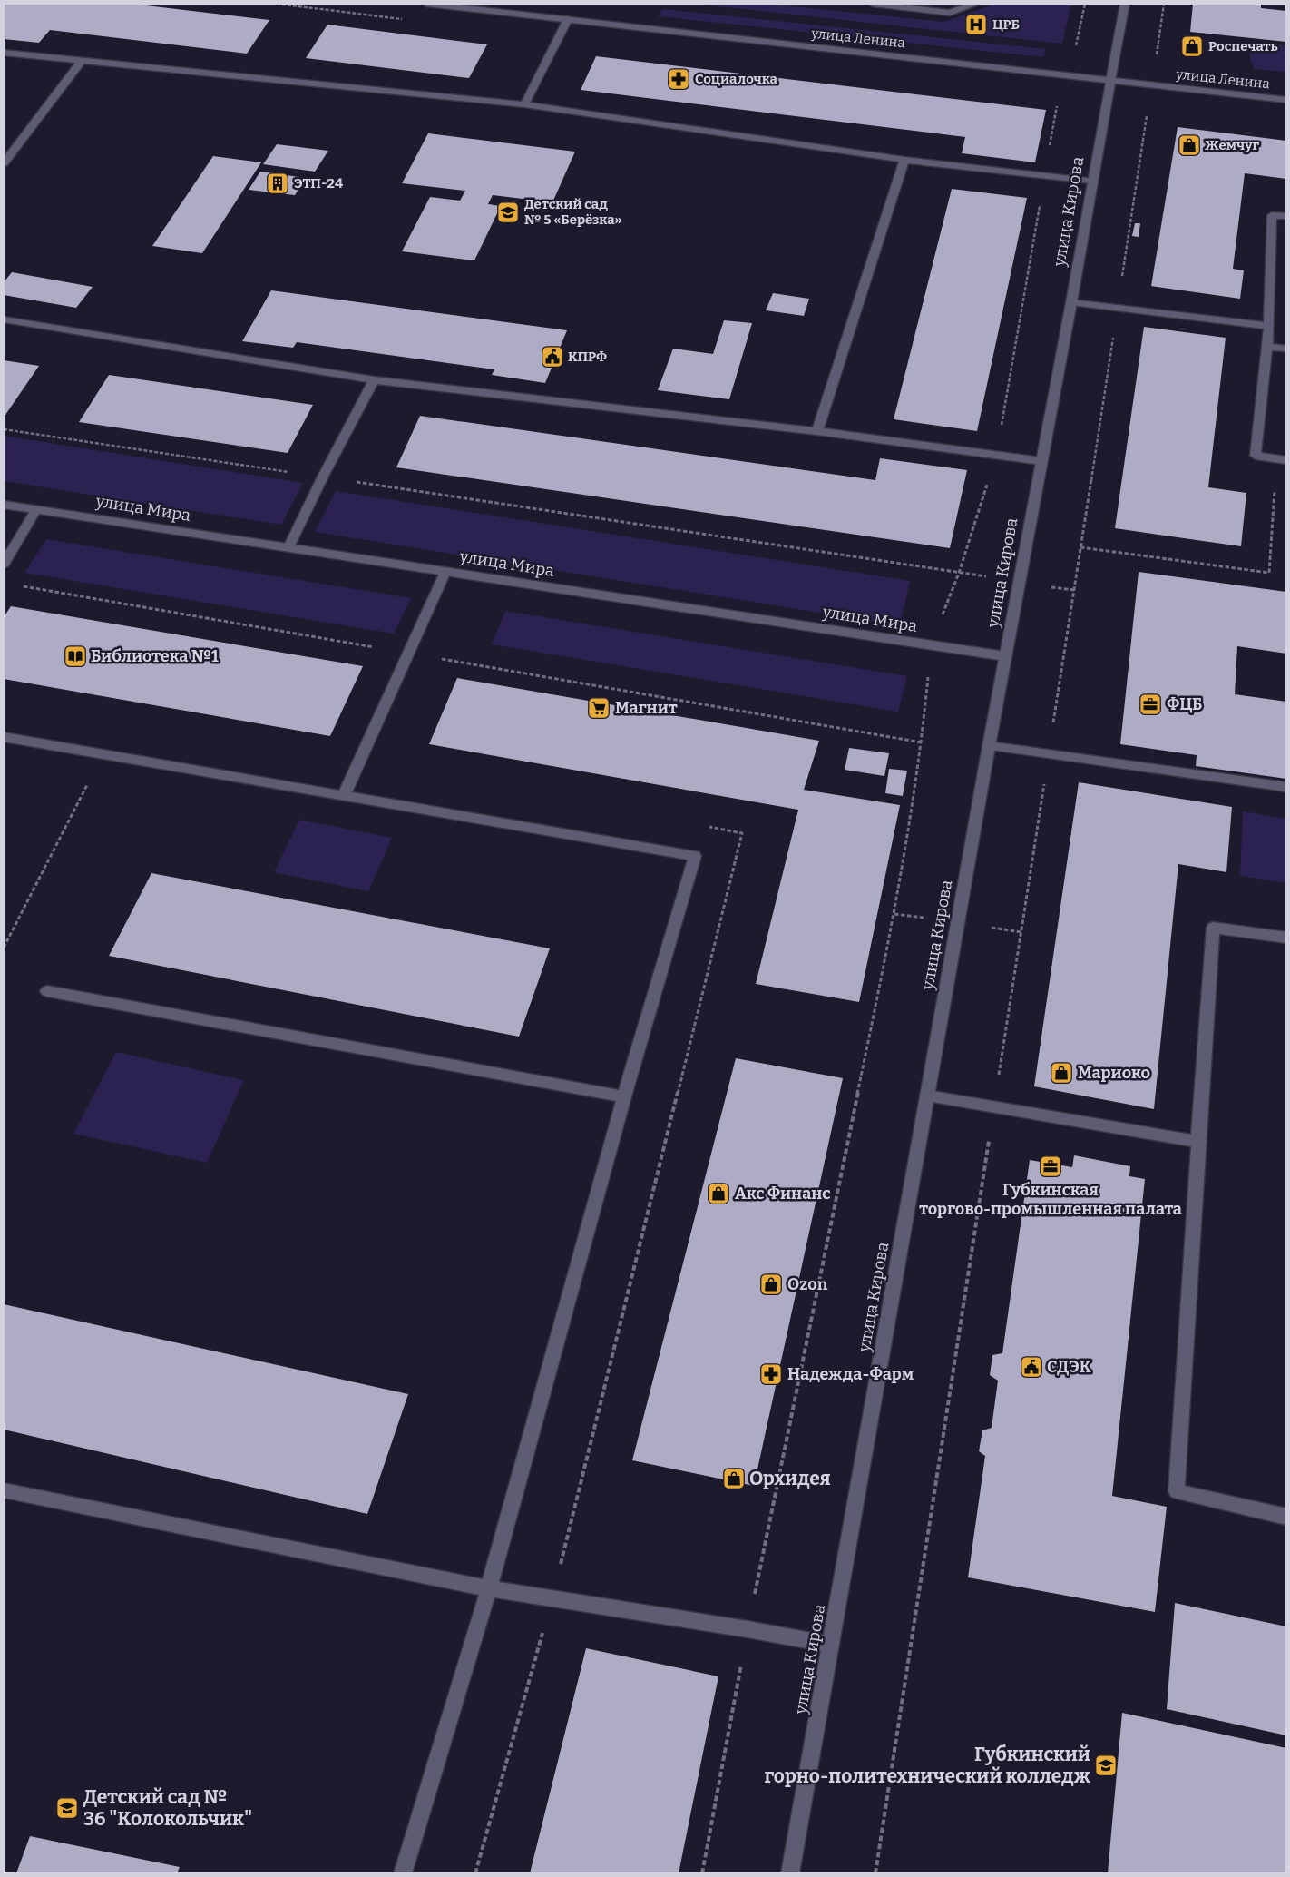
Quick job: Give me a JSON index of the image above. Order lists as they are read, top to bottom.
{
  "streets": {
    "main road": ["улица Ленина", "улица Кирова", "улица Мира"]
  },
  "crossings": [
    ["улица Ленина", "улица Кирова"],
    ["улица Кирова", "улица Мира"]
  ],
  "places": {
    "hospital": ["ЦРБ"],
    "shop": [
      "Роспечать",
      "Жемчуг",
      "Мариоко",
      "Акс Финанс",
      "Ozon",
      "Орхидея"
    ],
    "pharmacy": ["Социалочка", "Надежда-Фарм"],
    "building": ["ЭТП-24"],
    "school or university": ["Детский сад № 5 «Берёзка»", "Губкинский горно-политехнический колледж", "Детский сад № 36 \"Колокольчик\""],
    "public building": ["КПРФ", "СДЭК"],
    "library": ["Библиотека №1"],
    "office": ["ФЦБ", "Губкинская торгово-промышленная палата"],
    "supermarket": ["Магнит"]
  }
}
